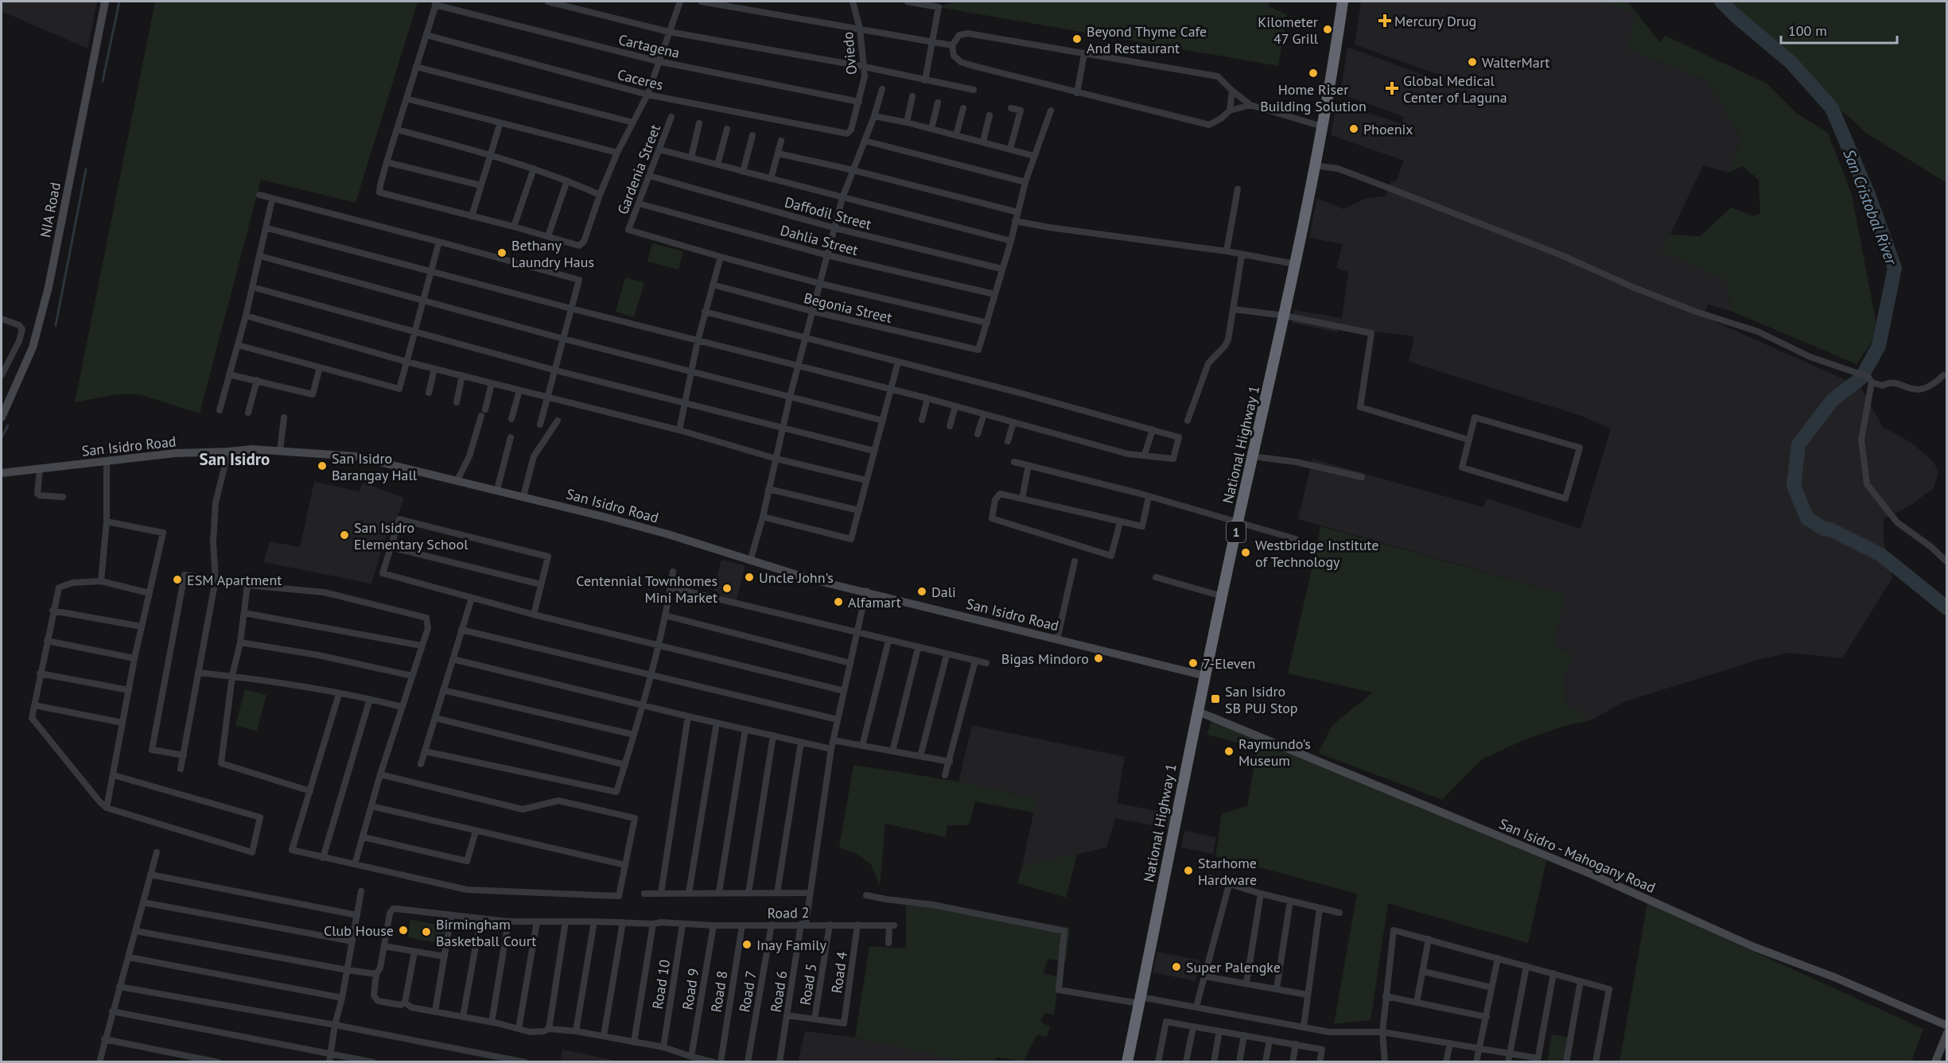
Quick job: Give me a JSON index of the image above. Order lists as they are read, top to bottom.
{
  "streets": {
    "highway": ["National Highway 1", "1"],
    "street": [
      "Cartagena",
      "Oviedo",
      "Caceres",
      "Gardenia Street",
      "NIA Road",
      "Daffodil Street",
      "Dahlia Street",
      "Begonia Street",
      "San Isidro Road",
      "San Isidro - Mahogany Road",
      "Road 2",
      "Road 4",
      "Road 10",
      "Road 5",
      "Road 9",
      "Road 8",
      "Road 7",
      "Road 6"
    ]
  },
  "crossings": [
    ["Cartagena", "Oviedo"],
    ["Oviedo", "Caceres"],
    ["Gardenia Street", "Daffodil Street"],
    ["Gardenia Street", "Dahlia Street"],
    ["National Highway 1", "San Isidro Road"],
    ["National Highway 1", "San Isidro - Mahogany Road"],
    ["San Isidro Road", "Road 6"],
    ["Road 2", "Road 4"],
    ["Road 2", "Road 10"],
    ["Road 2", "Road 5"],
    ["Road 2", "Road 9"],
    ["Road 2", "Road 8"],
    ["Road 2", "Road 7"],
    ["Road 2", "Road 6"],
    ["Road 4", "Road 5"]
  ],
  "districts": ["San Isidro"],
  "water": ["San Cristobal River"],
  "places": {
    "health": ["Mercury Drug", "Global Medical Center of Laguna"],
    "other": [
      "Kilometer 47 Grill",
      "Beyond Thyme Cafe And Restaurant",
      "WalterMart",
      "Home Riser Building Solution",
      "Phoenix",
      "Bethany Laundry Haus",
      "San Isidro Barangay Hall",
      "San Isidro Elementary School",
      "Westbridge Institute of Technology",
      "Uncle John's",
      "ESM Apartment",
      "Centennial Townhomes Mini Market",
      "Dali",
      "Alfamart",
      "Bigas Mindoro",
      "7-Eleven",
      "Raymundo's Museum",
      "Starhome Hardware",
      "Club House",
      "Birmingham Basketball Court",
      "Inay Family",
      "Super Palengke"
    ],
    "transit": ["San Isidro SB PUJ Stop"]
  },
  "scale_bar": "100 m"
}
